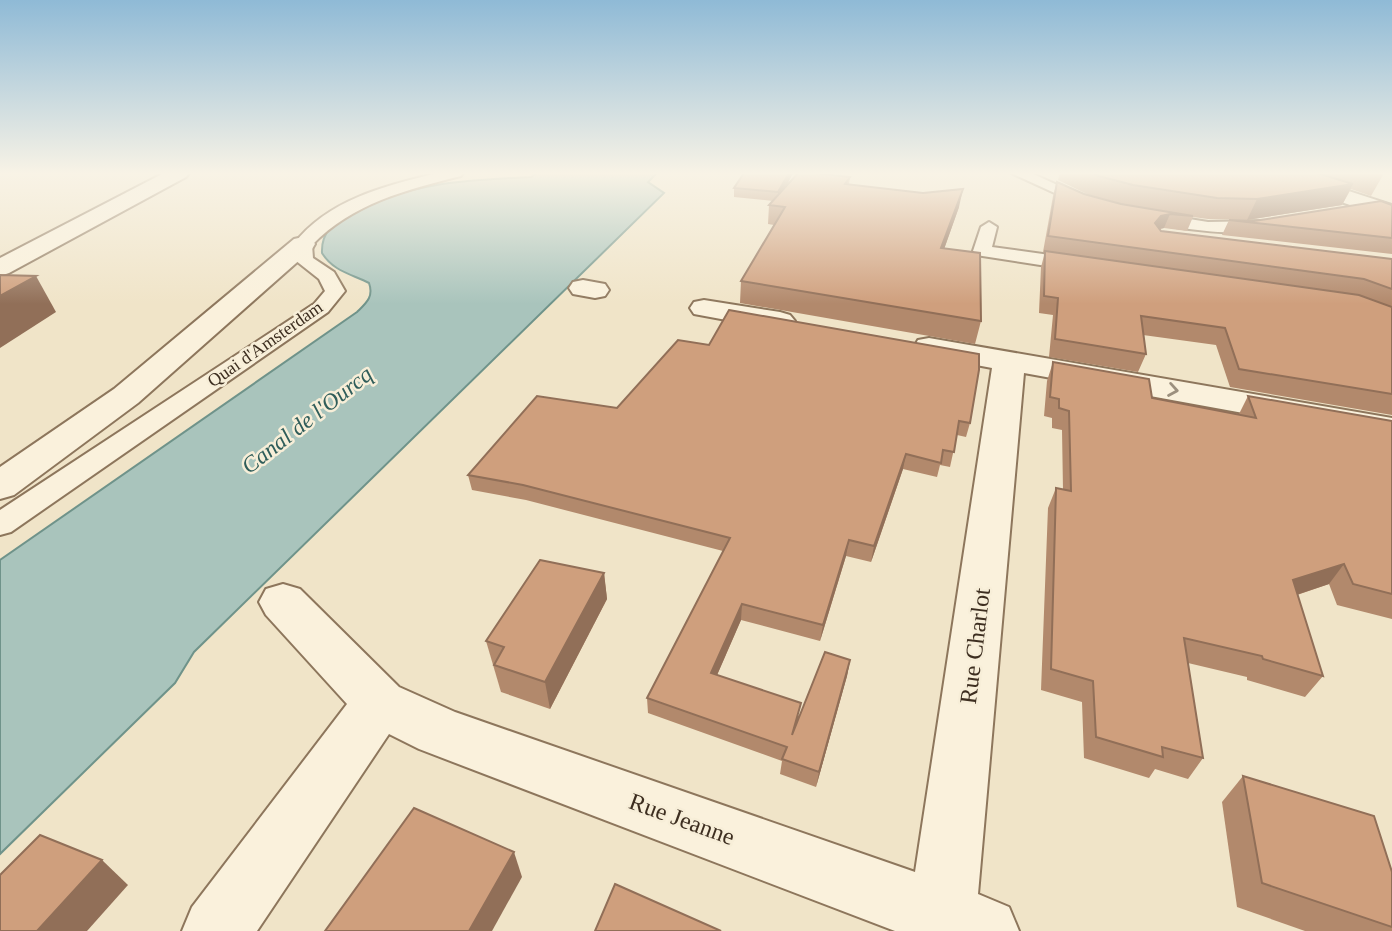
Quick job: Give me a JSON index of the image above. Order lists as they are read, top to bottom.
{
  "streets": {
    "street": ["Rue Charlot", "Rue Jeanne"],
    "lane": ["Quai d'Amsterdam"]
  },
  "crossings": [
    ["Rue Charlot", "Rue Jeanne"]
  ],
  "water": ["Canal de l'Ourcq"]
}
